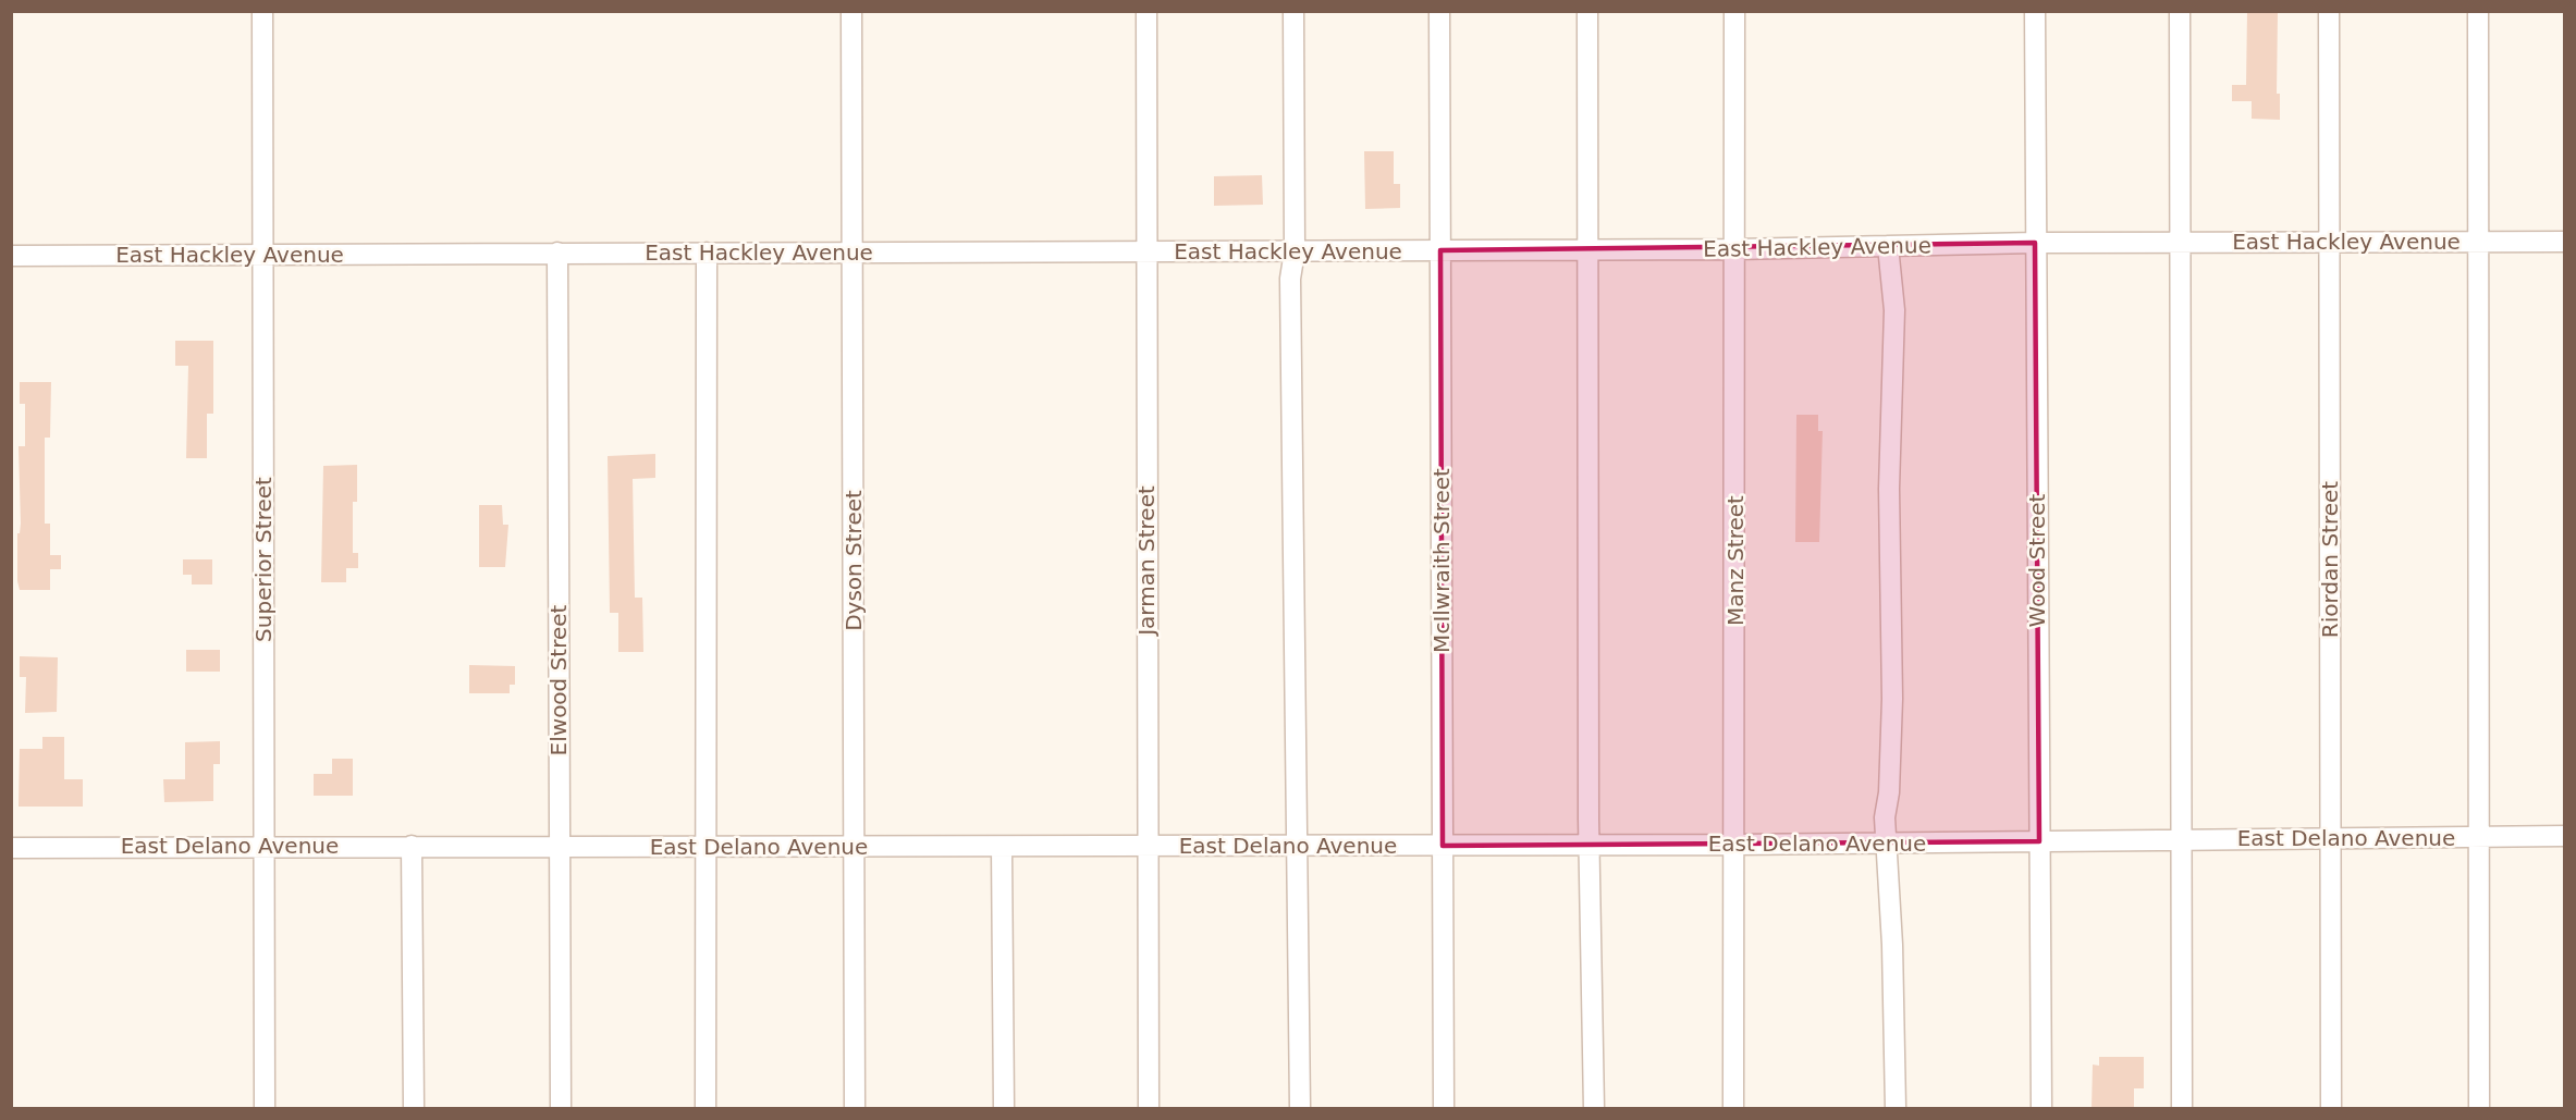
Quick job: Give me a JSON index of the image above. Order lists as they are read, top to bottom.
{
  "streets": {
    "street": [
      "East Hackley Avenue",
      "Superior Street",
      "Riordan Street",
      "Dyson Street",
      "Jarman Street",
      "McIlwraith Street",
      "Manz Street",
      "Wood Street",
      "Elwood Street",
      "East Delano Avenue"
    ]
  },
  "crossings": [
    ["East Hackley Avenue", "Superior Street"],
    ["East Hackley Avenue", "Riordan Street"],
    ["East Hackley Avenue", "Dyson Street"],
    ["East Hackley Avenue", "Jarman Street"],
    ["East Hackley Avenue", "McIlwraith Street"],
    ["East Hackley Avenue", "Manz Street"],
    ["East Hackley Avenue", "Wood Street"],
    ["East Hackley Avenue", "Elwood Street"],
    ["Superior Street", "East Delano Avenue"],
    ["Riordan Street", "East Delano Avenue"],
    ["Dyson Street", "East Delano Avenue"],
    ["Jarman Street", "East Delano Avenue"],
    ["McIlwraith Street", "East Delano Avenue"],
    ["Manz Street", "East Delano Avenue"],
    ["Wood Street", "East Delano Avenue"],
    ["Elwood Street", "East Delano Avenue"]
  ]
}
